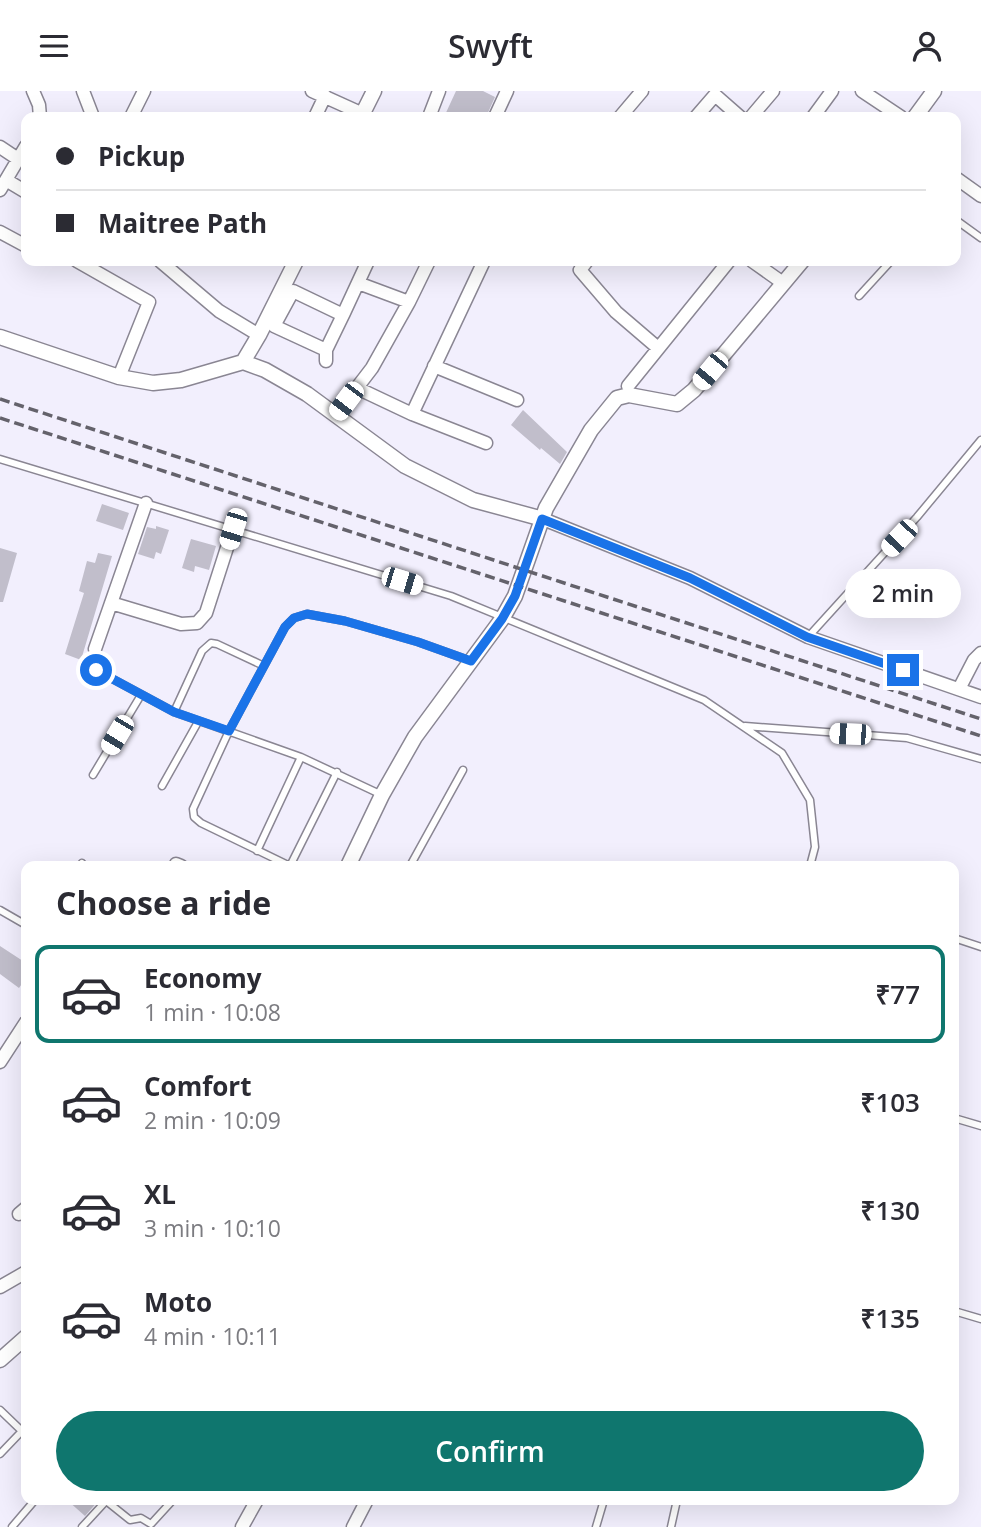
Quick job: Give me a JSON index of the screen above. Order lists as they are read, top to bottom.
{
  "page": {
    "header": "Swyft",
    "banner": ["Pickup", "Maitree Path"],
    "bubble": "2 min",
    "heading": "Choose a ride",
    "list": [
      {
        "name": "Economy",
        "note": "1 min · 10:08",
        "value": "₹77"
      },
      {
        "name": "Comfort",
        "note": "2 min · 10:09",
        "value": "₹103"
      },
      {
        "name": "XL",
        "note": "3 min · 10:10",
        "value": "₹130"
      },
      {
        "name": "Moto",
        "note": "4 min · 10:11",
        "value": "₹135"
      }
    ],
    "buttons": "Confirm"
  }
}
